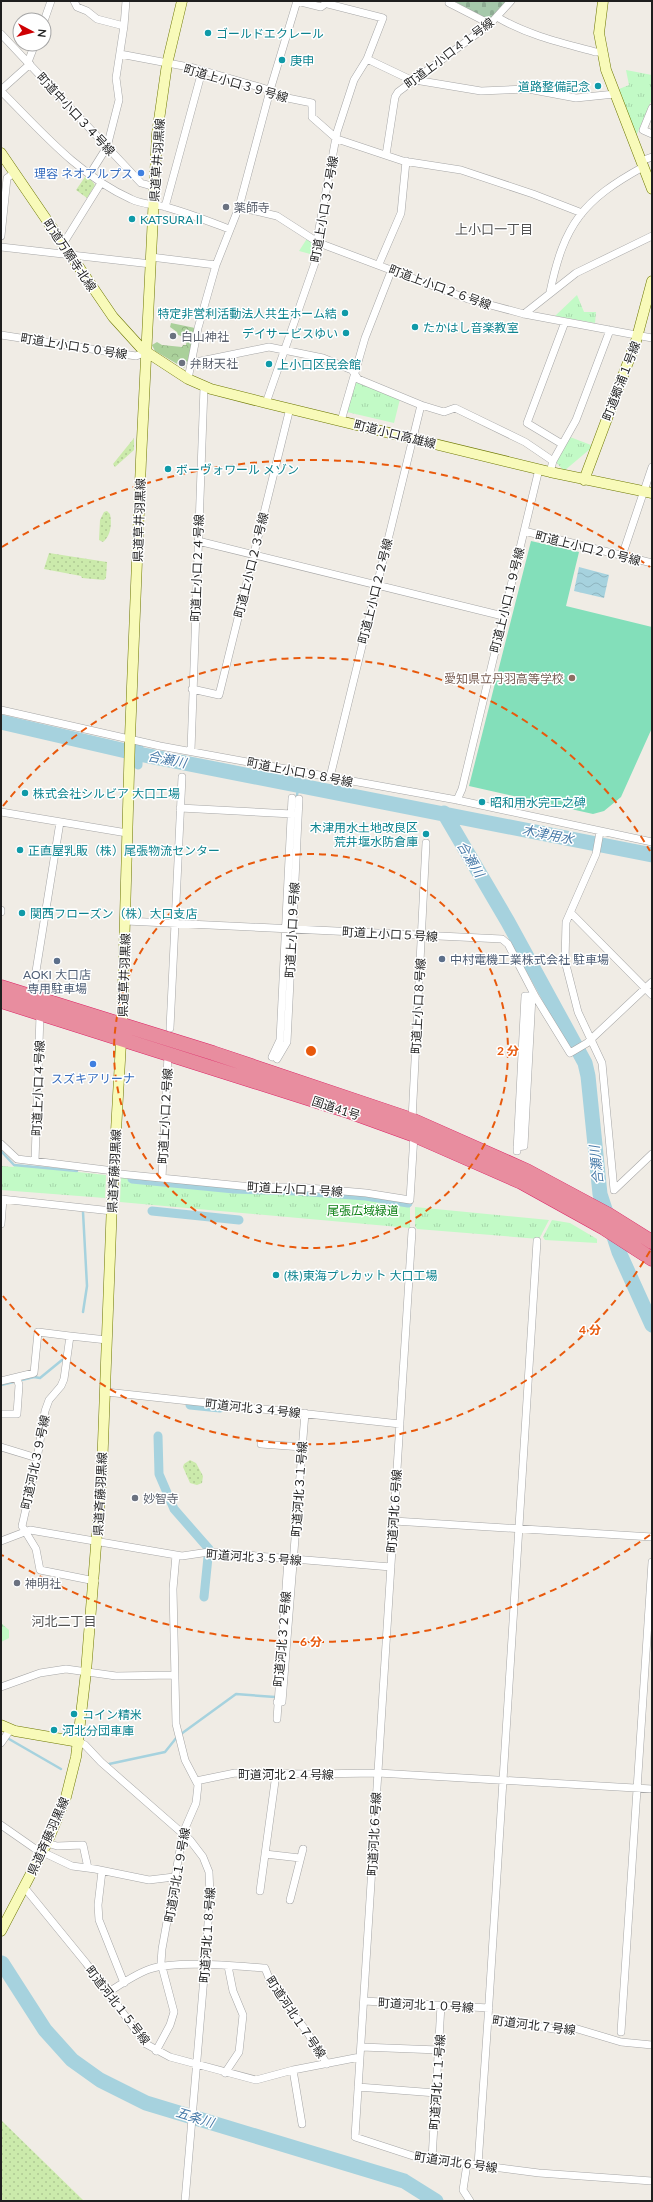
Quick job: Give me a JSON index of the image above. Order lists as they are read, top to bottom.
{
  "streets": {
    "highway": ["国道41号"],
    "main road": [
      "県道草井羽黒線",
      "町道万願寺北線",
      "町道郷浦１号線",
      "町道小口高雄線",
      "県道斉藤羽黒線"
    ],
    "street": [
      "町道上小口４１号線",
      "町道上小口３９号線",
      "町道中小口３４号線",
      "町道上小口３２号線",
      "町道上小口２６号線",
      "町道上小口５０号線",
      "町道上小口２０号線",
      "町道上小口２３号線",
      "町道上小口２４号線",
      "町道上小口２２号線",
      "町道上小口１９号線",
      "町道上小口９８号線",
      "町道上小口９号線",
      "町道上小口５号線",
      "町道上小口８号線",
      "町道上小口４号線",
      "町道上小口２号線",
      "町道上小口１号線",
      "町道河北３４号線",
      "町道河北３９号線",
      "町道河北３１号線",
      "町道河北６号線",
      "町道河北３５号線",
      "町道河北３２号線",
      "町道河北２４号線",
      "町道河北１９号線",
      "町道河北１８号線",
      "町道河北１５号線",
      "町道河北１０号線",
      "町道河北１７号線",
      "町道河北７号線",
      "町道河北１１号線"
    ]
  },
  "crossings": [
    ["町道上小口４１号線", "町道上小口３９号線"],
    ["町道上小口３９号線", "県道草井羽黒線"],
    ["町道上小口３９号線", "町道上小口３２号線"],
    ["町道中小口３４号線", "県道草井羽黒線"],
    ["県道草井羽黒線", "町道万願寺北線"],
    ["県道草井羽黒線", "町道上小口５０号線"],
    ["県道草井羽黒線", "町道小口高雄線"],
    ["県道草井羽黒線", "町道上小口９８号線"],
    ["県道草井羽黒線", "町道上小口５号線"],
    ["県道草井羽黒線", "国道41号"],
    ["県道草井羽黒線", "県道斉藤羽黒線"],
    ["町道上小口３２号線", "町道上小口２６号線"],
    ["町道上小口３２号線", "町道小口高雄線"],
    ["町道万願寺北線", "町道上小口５０号線"],
    ["町道万願寺北線", "町道小口高雄線"],
    ["町道上小口２６号線", "町道郷浦１号線"],
    ["町道上小口５０号線", "町道小口高雄線"],
    ["町道郷浦１号線", "町道小口高雄線"],
    ["町道小口高雄線", "町道上小口２３号線"],
    ["町道小口高雄線", "町道上小口２４号線"],
    ["町道小口高雄線", "町道上小口２２号線"],
    ["町道小口高雄線", "町道上小口１９号線"],
    ["町道上小口２０号線", "町道上小口１９号線"],
    ["町道上小口２３号線", "町道上小口２４号線"],
    ["町道上小口２４号線", "町道上小口９８号線"],
    ["町道上小口２２号線", "町道上小口９８号線"],
    ["町道上小口１９号線", "町道上小口９８号線"],
    ["町道上小口９号線", "町道上小口５号線"],
    ["町道上小口５号線", "町道上小口８号線"],
    ["町道上小口８号線", "国道41号"],
    ["町道上小口４号線", "国道41号"],
    ["町道上小口４号線", "町道上小口１号線"],
    ["国道41号", "町道上小口２号線"],
    ["国道41号", "県道斉藤羽黒線"],
    ["国道41号", "町道上小口１号線"],
    ["町道上小口２号線", "町道上小口１号線"],
    ["県道斉藤羽黒線", "町道上小口１号線"],
    ["県道斉藤羽黒線", "町道河北３４号線"],
    ["県道斉藤羽黒線", "町道河北３５号線"],
    ["県道斉藤羽黒線", "町道河北１８号線"],
    ["県道斉藤羽黒線", "町道河北１５号線"],
    ["町道河北３４号線", "町道河北３１号線"],
    ["町道河北３４号線", "町道河北６号線"],
    ["町道河北３９号線", "町道河北３５号線"],
    ["町道河北３１号線", "町道河北３５号線"],
    ["町道河北３１号線", "町道河北３２号線"],
    ["町道河北６号線", "町道河北３５号線"],
    ["町道河北６号線", "町道河北２４号線"],
    ["町道河北６号線", "町道河北１５号線"],
    ["町道河北６号線", "町道河北１０号線"],
    ["町道河北６号線", "町道河北７号線"],
    ["町道河北６号線", "町道河北１１号線"],
    ["町道河北３５号線", "町道河北３２号線"],
    ["町道河北３５号線", "町道河北１９号線"],
    ["町道河北２４号線", "町道河北１９号線"],
    ["町道河北１９号線", "町道河北１８号線"],
    ["町道河北１９号線", "町道河北１５号線"],
    ["町道河北１９号線", "町道河北１７号線"],
    ["町道河北１８号線", "町道河北１５号線"],
    ["町道河北１８号線", "町道河北１７号線"],
    ["町道河北１５号線", "町道河北１７号線"],
    ["町道河北１０号線", "町道河北１１号線"]
  ],
  "districts": ["上小口一丁目", "河北二丁目"],
  "water": ["合瀬川", "木津用水", "五条川"],
  "parks": ["尾張広域緑道"],
  "places": [
    "ゴールドエクレール",
    "庚申",
    "道路整備記念",
    "理容 ネオアルプス",
    "薬師寺",
    "KATSURAⅡ",
    "特定非営利活動法人共生ホーム結",
    "たかはし音楽教室",
    "デイサービスゆい",
    "白山神社",
    "弁財天社",
    "上小口区民会館",
    "ボーヴォワール メゾン",
    "愛知県立丹羽高等学校",
    "株式会社シルビア 大口工場",
    "昭和用水完工之碑",
    "木津用水土地改良区 荒井堰水防倉庫",
    "正直屋乳販（株）尾張物流センター",
    "関西フローズン（株）大口支店",
    "中村電機工業株式会社 駐車場",
    "AOKI 大口店 専用駐車場",
    "スズキアリーナ",
    "(株)東海プレカット 大口工場",
    "妙智寺",
    "神明社",
    "コイン精米",
    "河北分団車庫"
  ],
  "north": "right",
  "rings": ["2 分", "4 分", "6 分"]
}
